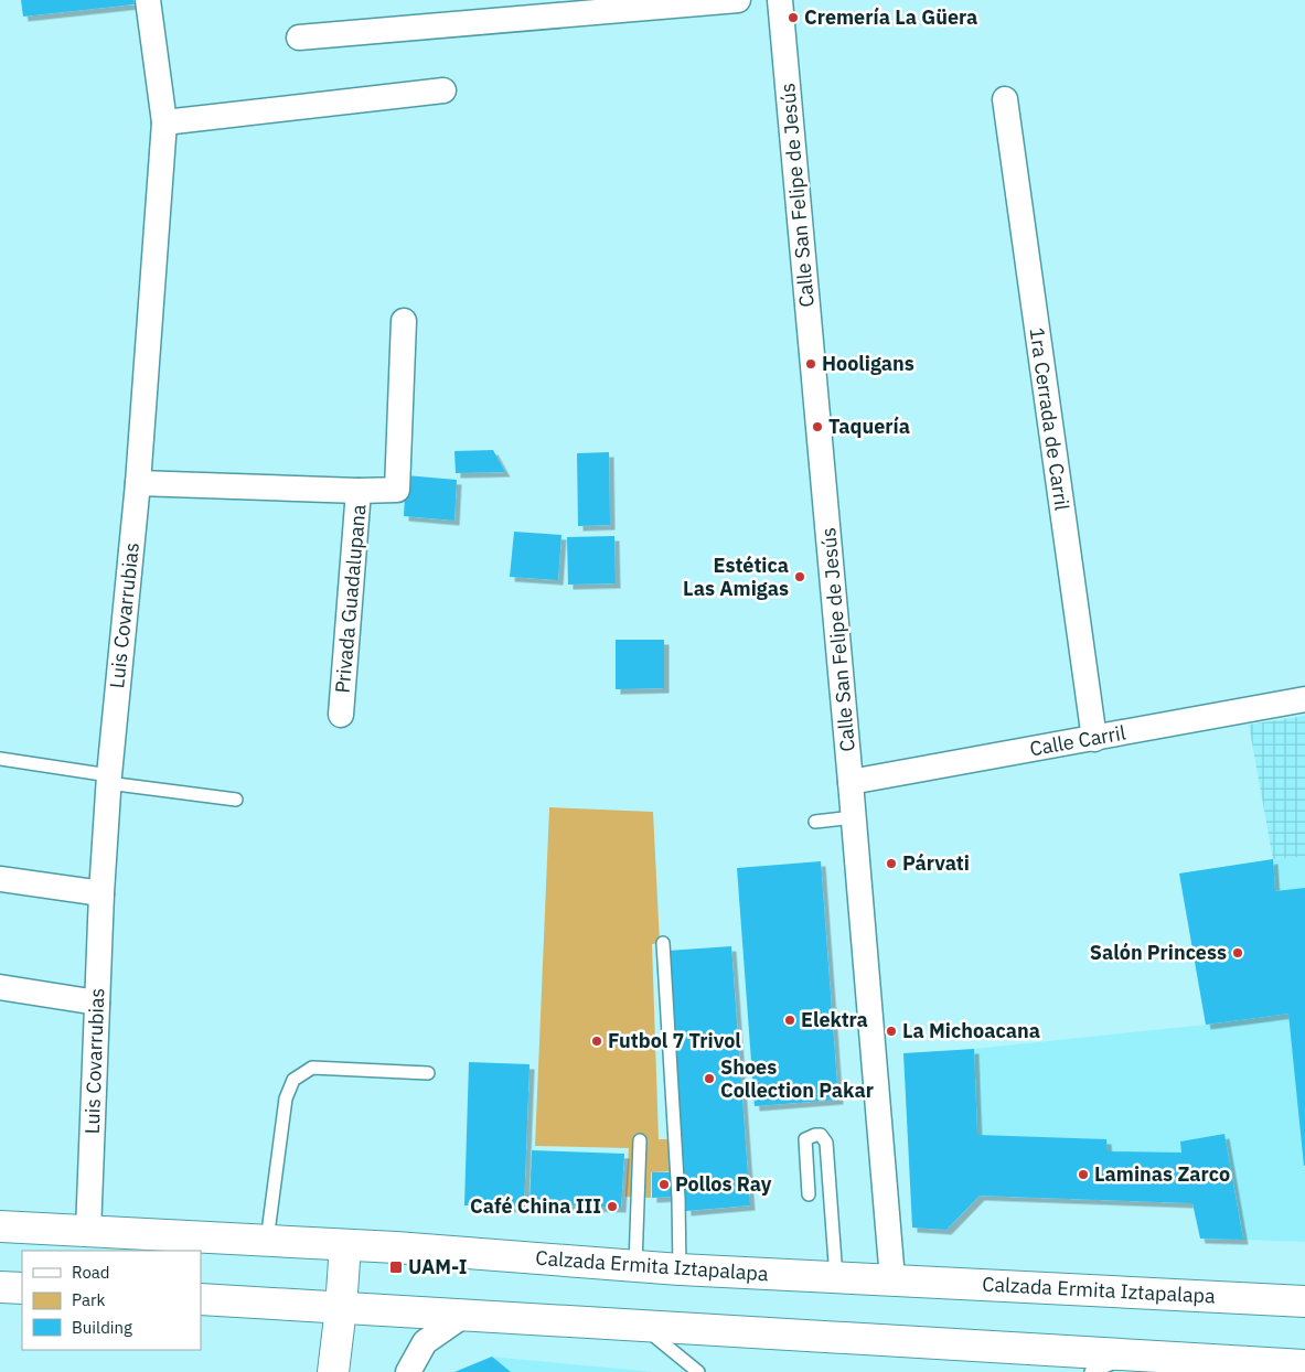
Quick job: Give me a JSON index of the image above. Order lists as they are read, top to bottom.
{
  "streets": {
    "main road": ["Calzada Ermita Iztapalapa"],
    "street": [
      "Calle San Felipe de Jesús",
      "1ra Cerrada de Carril",
      "Privada Guadalupana",
      "Luis Covarrubias",
      "Calle Carril"
    ]
  },
  "crossings": [
    ["Calle San Felipe de Jesús", "Calle Carril"],
    ["Calle San Felipe de Jesús", "Calzada Ermita Iztapalapa"],
    ["1ra Cerrada de Carril", "Calle Carril"],
    ["Luis Covarrubias", "Calzada Ermita Iztapalapa"]
  ],
  "places": {
    "other": [
      "Cremería La Güera",
      "Hooligans",
      "Taquería",
      "Estética Las Amigas",
      "Párvati",
      "Salón Princess",
      "Elektra",
      "La Michoacana",
      "Futbol 7 Trivol",
      "Shoes Collection Pakar",
      "Laminas Zarco",
      "Pollos Ray",
      "Café China III"
    ],
    "transit": ["UAM-I"]
  },
  "legend": ["Road", "Park", "Building"]
}
